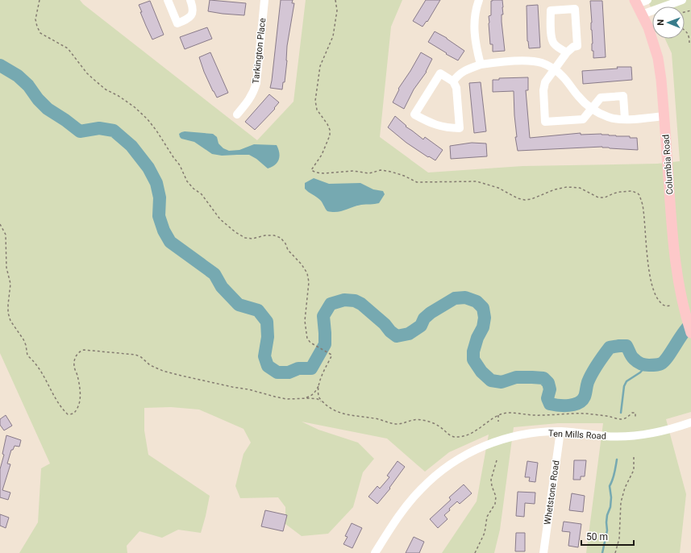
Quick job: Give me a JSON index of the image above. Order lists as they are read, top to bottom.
{
  "streets": {
    "main road": ["Columbia Road"],
    "street": ["Tarkington Place", "Ten Mills Road", "Whetstone Road"]
  },
  "crossings": [
    ["Ten Mills Road", "Whetstone Road"]
  ],
  "scale_bar": "50 m",
  "north": "left"
}
